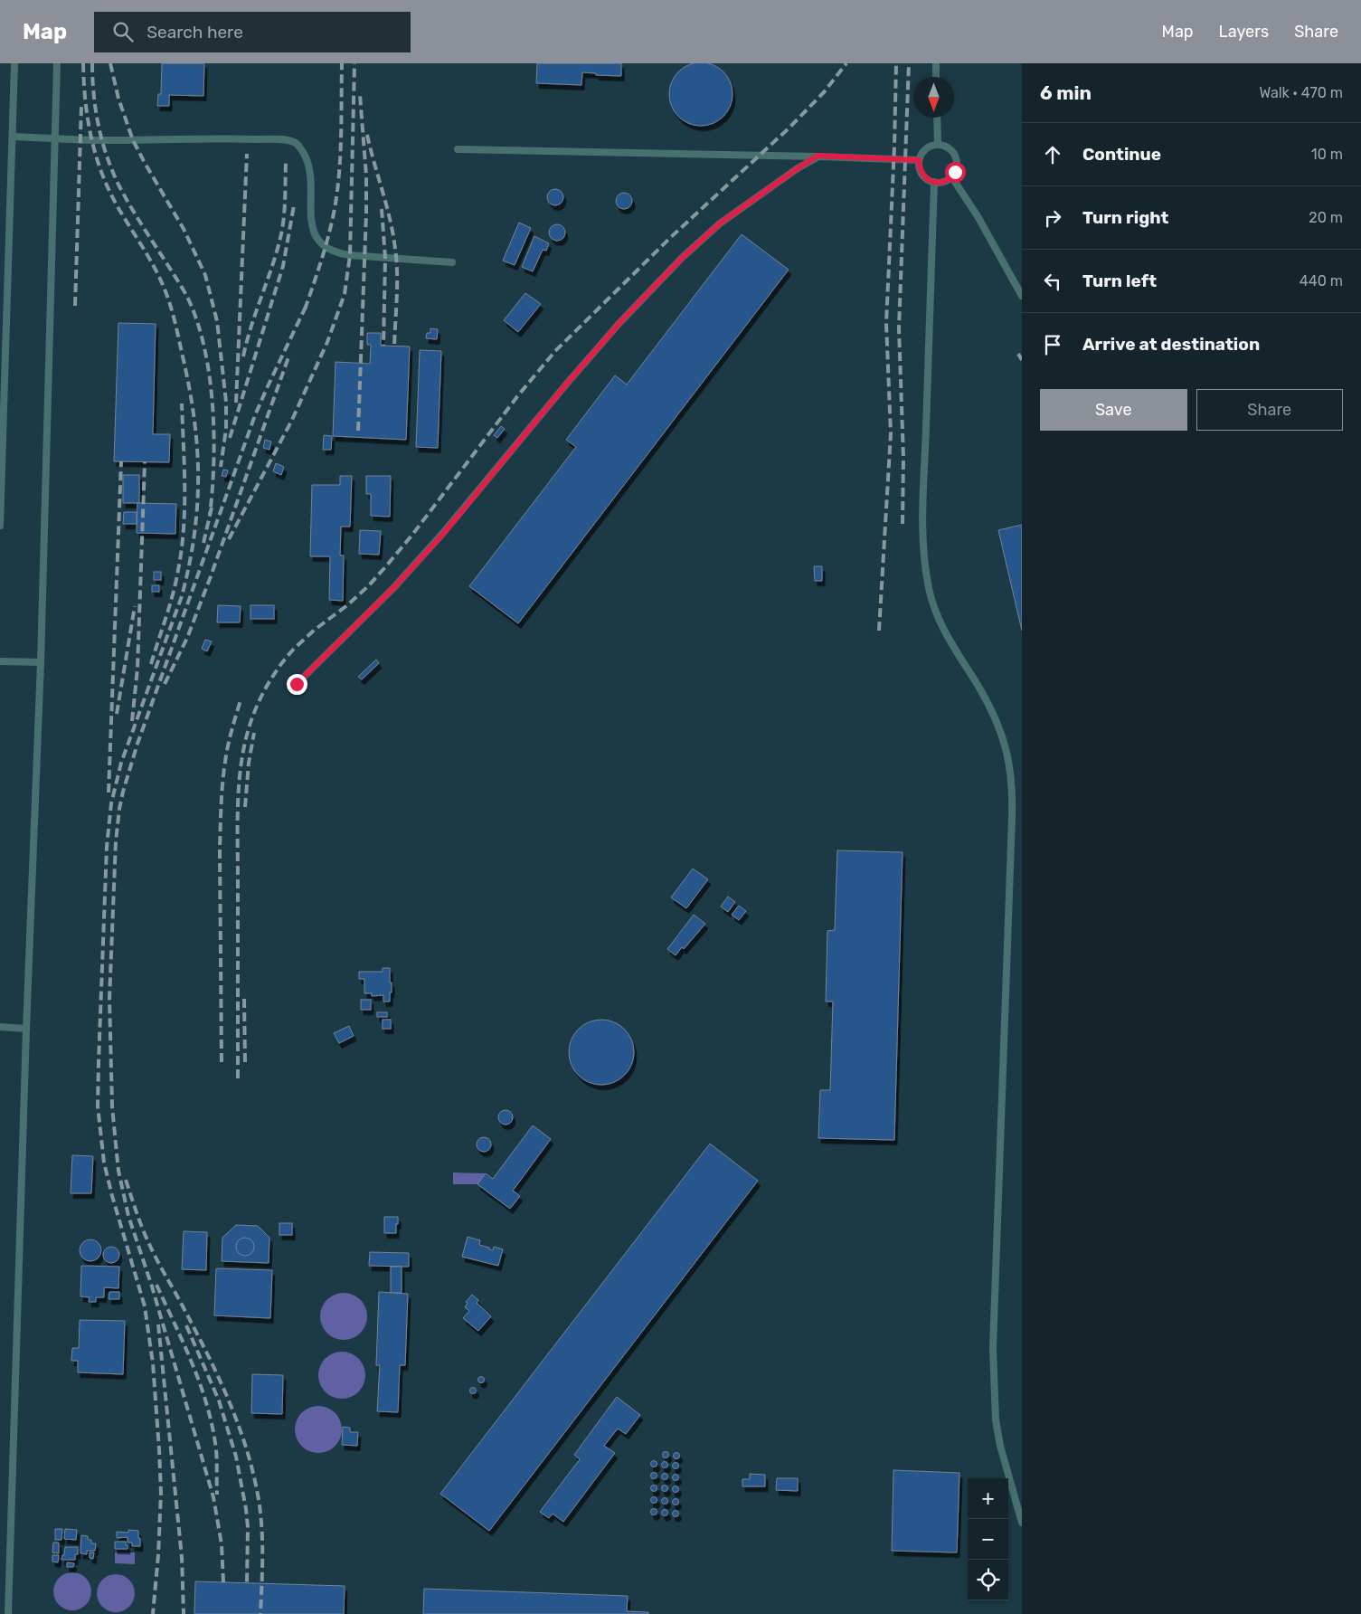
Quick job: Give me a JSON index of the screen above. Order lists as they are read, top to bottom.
{
  "north": "bottom",
  "page": {
    "header": "Map",
    "search": "Search here",
    "nav": ["Map", "Layers", "Share"],
    "heading": ["6 min", "Walk · 470 m"],
    "list": [
      ["Continue", "10 m"],
      ["Turn right", "20 m"],
      ["Turn left", "440 m"],
      "Arrive at destination"
    ],
    "buttons": ["Save", "Share"],
    "map_buttons": ["+", "−"]
  }
}
